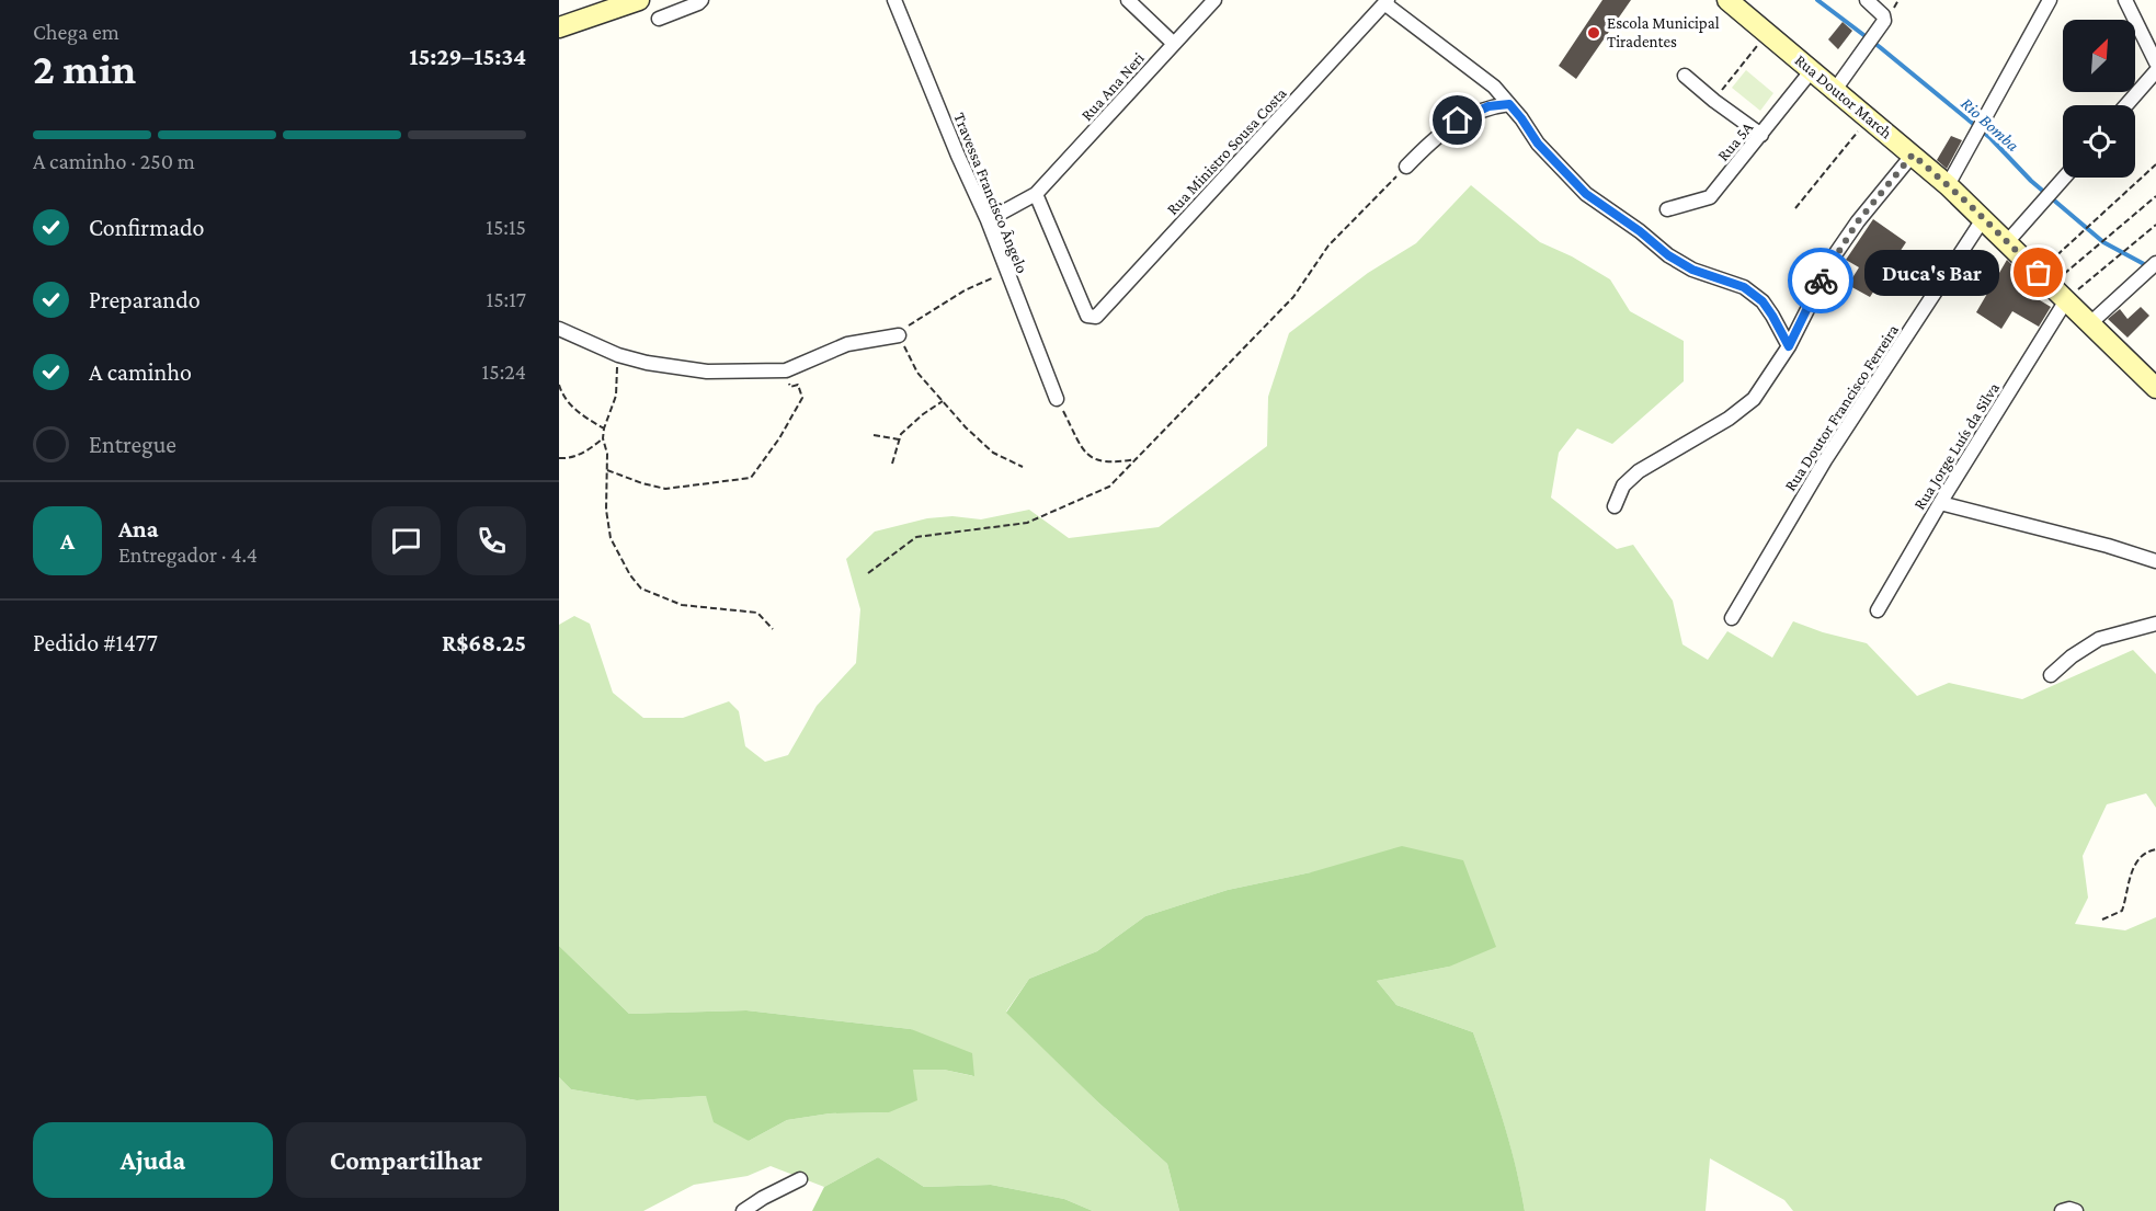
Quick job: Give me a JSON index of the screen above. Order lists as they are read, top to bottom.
{
  "streets": {
    "main road": ["Rua Doutor March"],
    "street": [
      "Rua Ana Neri",
      "Rua 5A",
      "Rua Ministro Sousa Costa",
      "Travessa Francisco Ângelo",
      "Rua Doutor Francisco Ferreira",
      "Rua Jorge Luís da Silva"
    ]
  },
  "crossings": [
    ["Rua Ana Neri", "Rua Ministro Sousa Costa"],
    ["Rua Ana Neri", "Travessa Francisco Ângelo"],
    ["Rua Doutor March", "Rua 5A"],
    ["Rua Doutor March", "Rua Doutor Francisco Ferreira"],
    ["Rua Doutor March", "Rua Jorge Luís da Silva"]
  ],
  "water": ["Rio Bomba"],
  "places": ["Escola Municipal Tiradentes", "Duca's Bar"],
  "north": "top right",
  "page": {
    "heading": ["2 min", "Chega em", "15:29–15:34"],
    "panel": [
      "Ana",
      "Entregador · 4.4",
      "Pedido #1477",
      "R$68.25"
    ],
    "bar": "A caminho · 250 m",
    "list": [
      ["Confirmado", "15:15"],
      ["Preparando", "15:17"],
      ["A caminho", "15:24"],
      "Entregue"
    ],
    "bubble": "Duca's Bar",
    "round": "A",
    "buttons": ["Ajuda", "Compartilhar"]
  }
}
